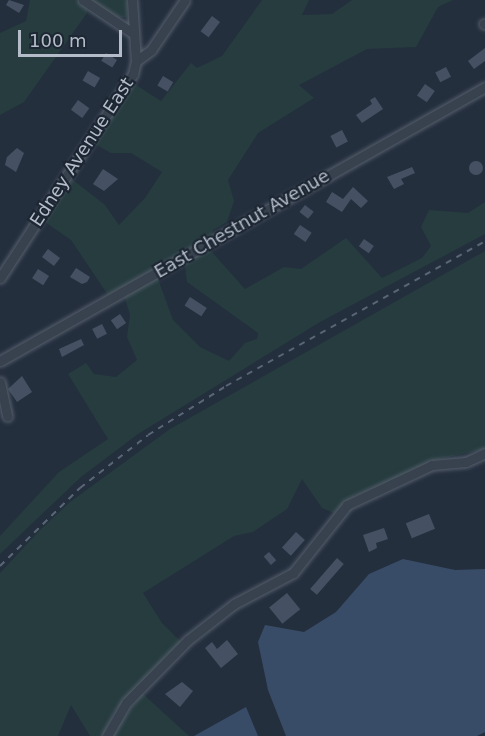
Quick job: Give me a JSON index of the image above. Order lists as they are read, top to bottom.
{
  "streets": {
    "street": ["Edney Avenue East", "East Chestnut Avenue"]
  },
  "scale_bar": "100 m"
}
